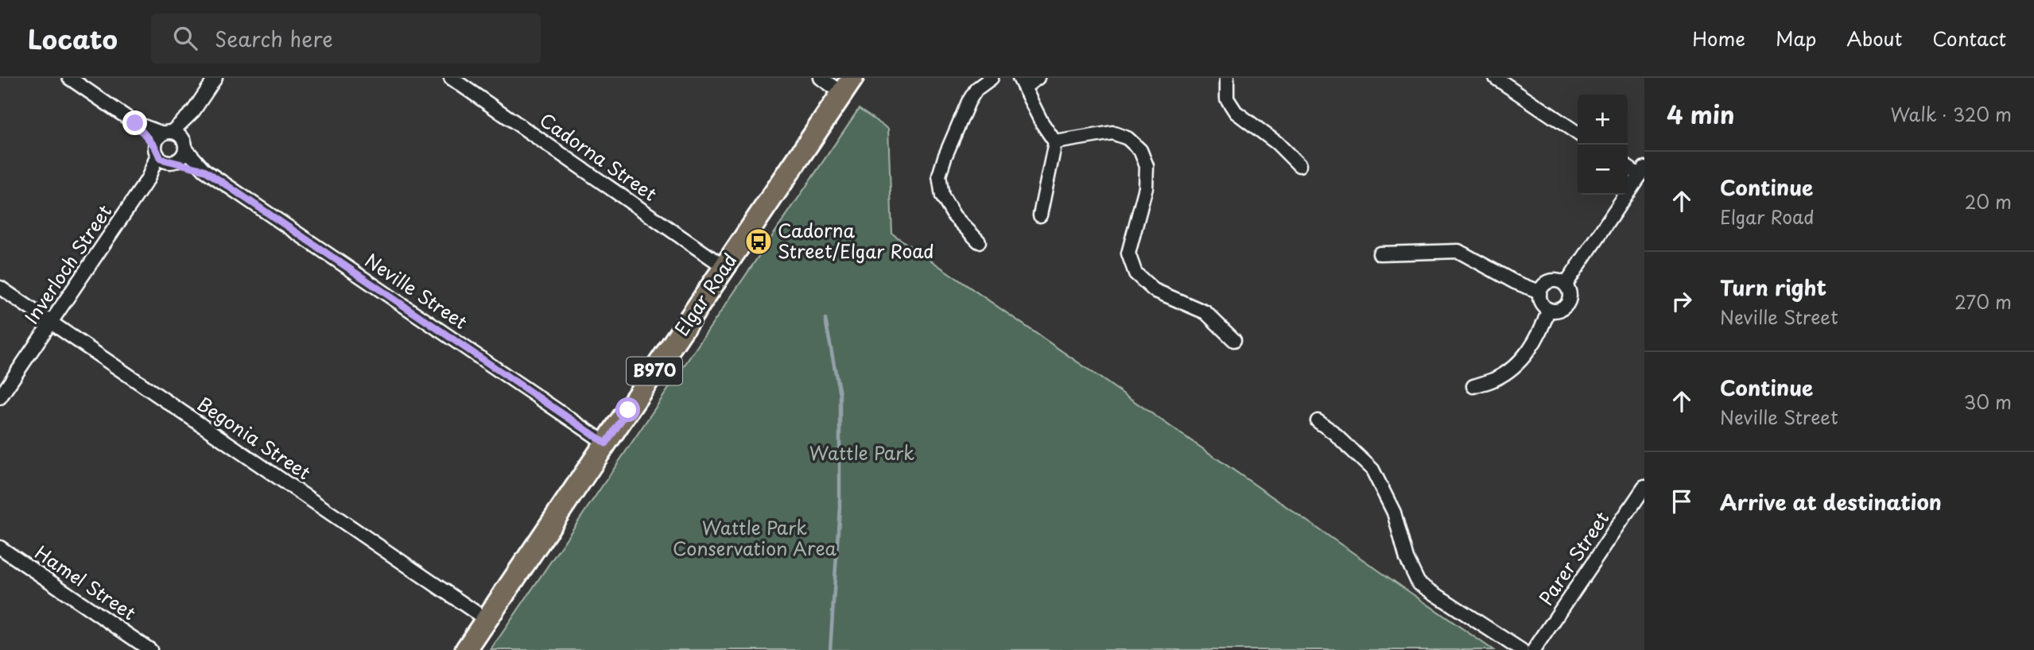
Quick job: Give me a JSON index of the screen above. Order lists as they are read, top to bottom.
{
  "streets": {
    "main road": ["Elgar Road", "B970"],
    "street": [
      "Cadorna Street",
      "Inverloch Street",
      "Neville Street",
      "Begonia Street",
      "Parer Street",
      "Hamel Street"
    ]
  },
  "crossings": [
    ["Cadorna Street", "Elgar Road"],
    ["Inverloch Street", "Neville Street"],
    ["Inverloch Street", "Begonia Street"],
    ["Neville Street", "Elgar Road"],
    ["Elgar Road", "Begonia Street"]
  ],
  "parks": ["Wattle Park", "Wattle Park Conservation Area"],
  "places": {
    "bus stop": ["Cadorna Street/Elgar Road"]
  },
  "page": {
    "header": "Locato",
    "search": "Search here",
    "nav": [
      "Home",
      "Map",
      "About",
      "Contact"
    ],
    "heading": ["4 min", "Walk · 320 m"],
    "map_buttons": ["+", "−"],
    "list": [
      ["Continue", "Elgar Road", "20 m"],
      ["Turn right", "Neville Street", "270 m"],
      ["Continue", "Neville Street", "30 m"],
      "Arrive at destination"
    ]
  }
}
